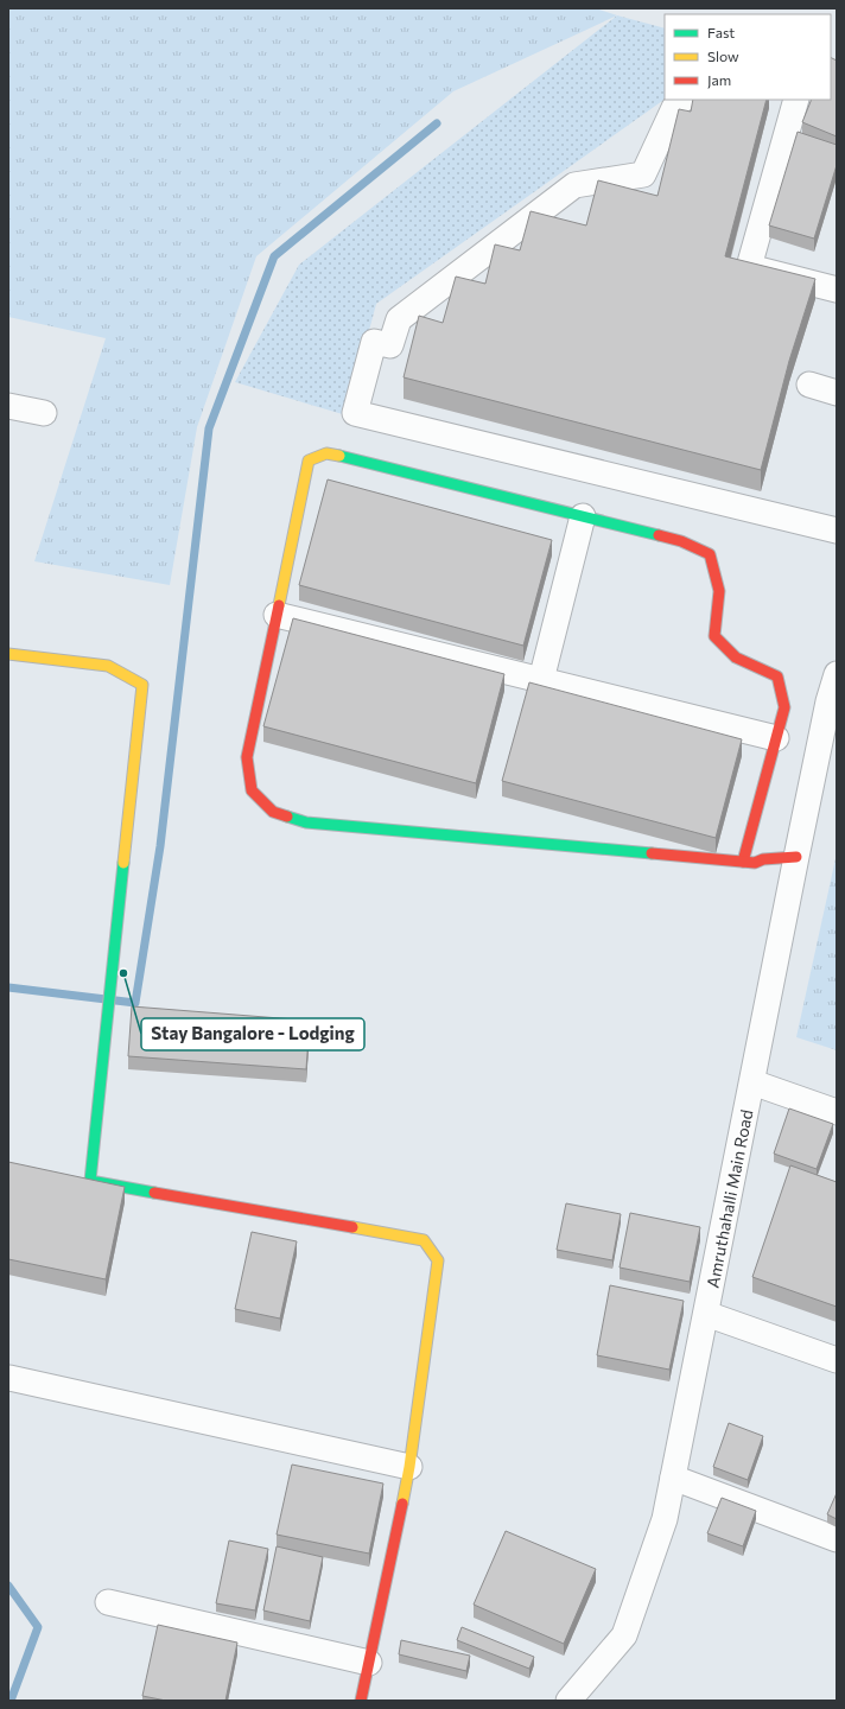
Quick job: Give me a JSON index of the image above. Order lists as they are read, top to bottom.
{
  "streets": {
    "street": ["Amruthahalli Main Road"]
  },
  "places": ["Stay Bangalore - Lodging"],
  "legend": ["Fast", "Slow", "Jam"]
}
